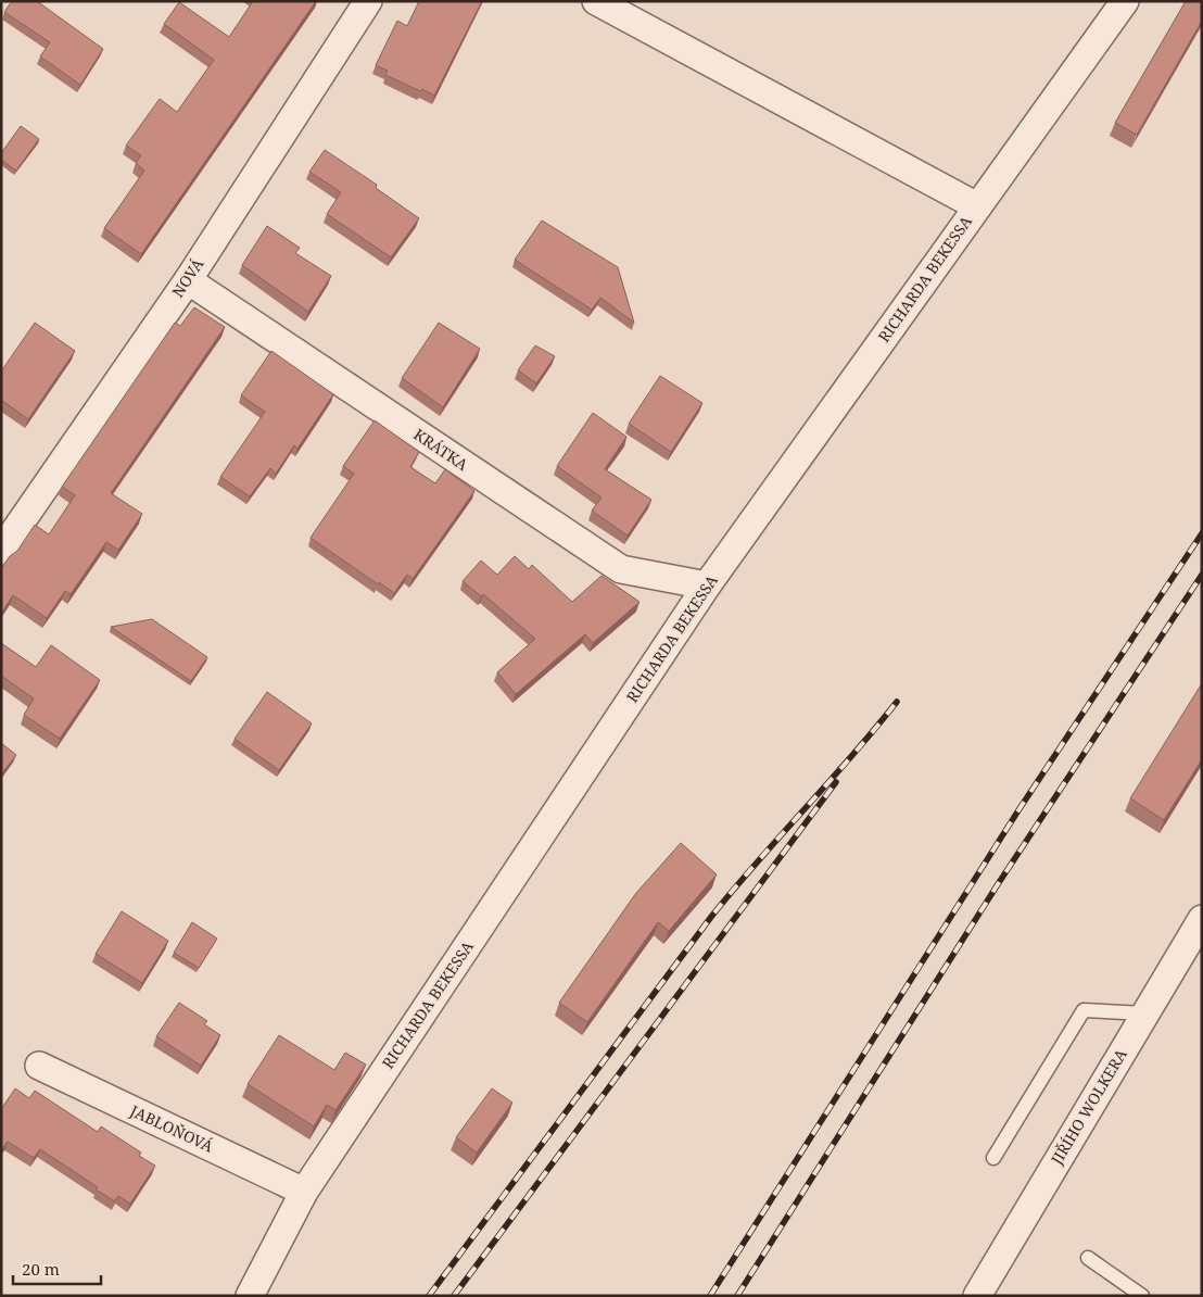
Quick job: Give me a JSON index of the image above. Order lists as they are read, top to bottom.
{
  "streets": {
    "street": [
      "NOVÁ",
      "RICHARDA BEKESSA",
      "KRÁTKA",
      "JIŘÍHO WOLKERA",
      "JABLOŇOVÁ"
    ]
  },
  "crossings": [
    ["NOVÁ", "KRÁTKA"],
    ["RICHARDA BEKESSA", "KRÁTKA"],
    ["RICHARDA BEKESSA", "JABLOŇOVÁ"]
  ],
  "scale_bar": "20 m"
}
